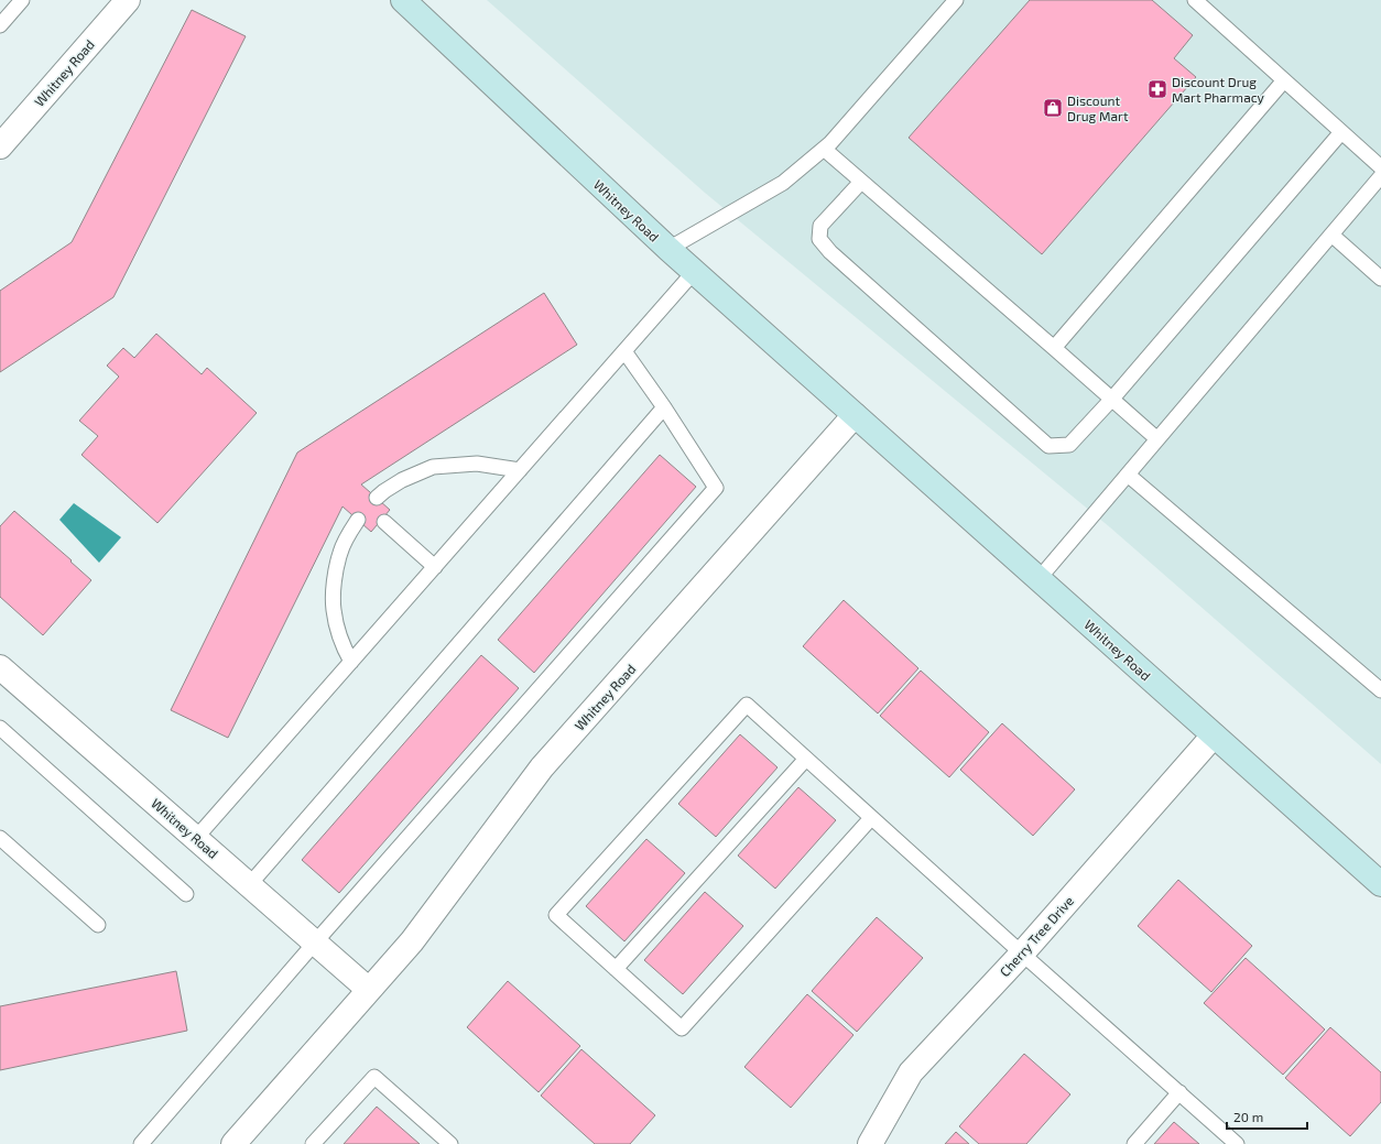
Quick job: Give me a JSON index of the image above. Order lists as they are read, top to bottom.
{
  "streets": {
    "street": ["Whitney Road", "Cherry Tree Drive"]
  },
  "crossings": [
    ["Whitney Road", "Cherry Tree Drive"]
  ],
  "places": {
    "pharmacy": ["Discount Drug Mart Pharmacy"],
    "shop": ["Discount Drug Mart"]
  },
  "scale_bar": "20 m"
}
